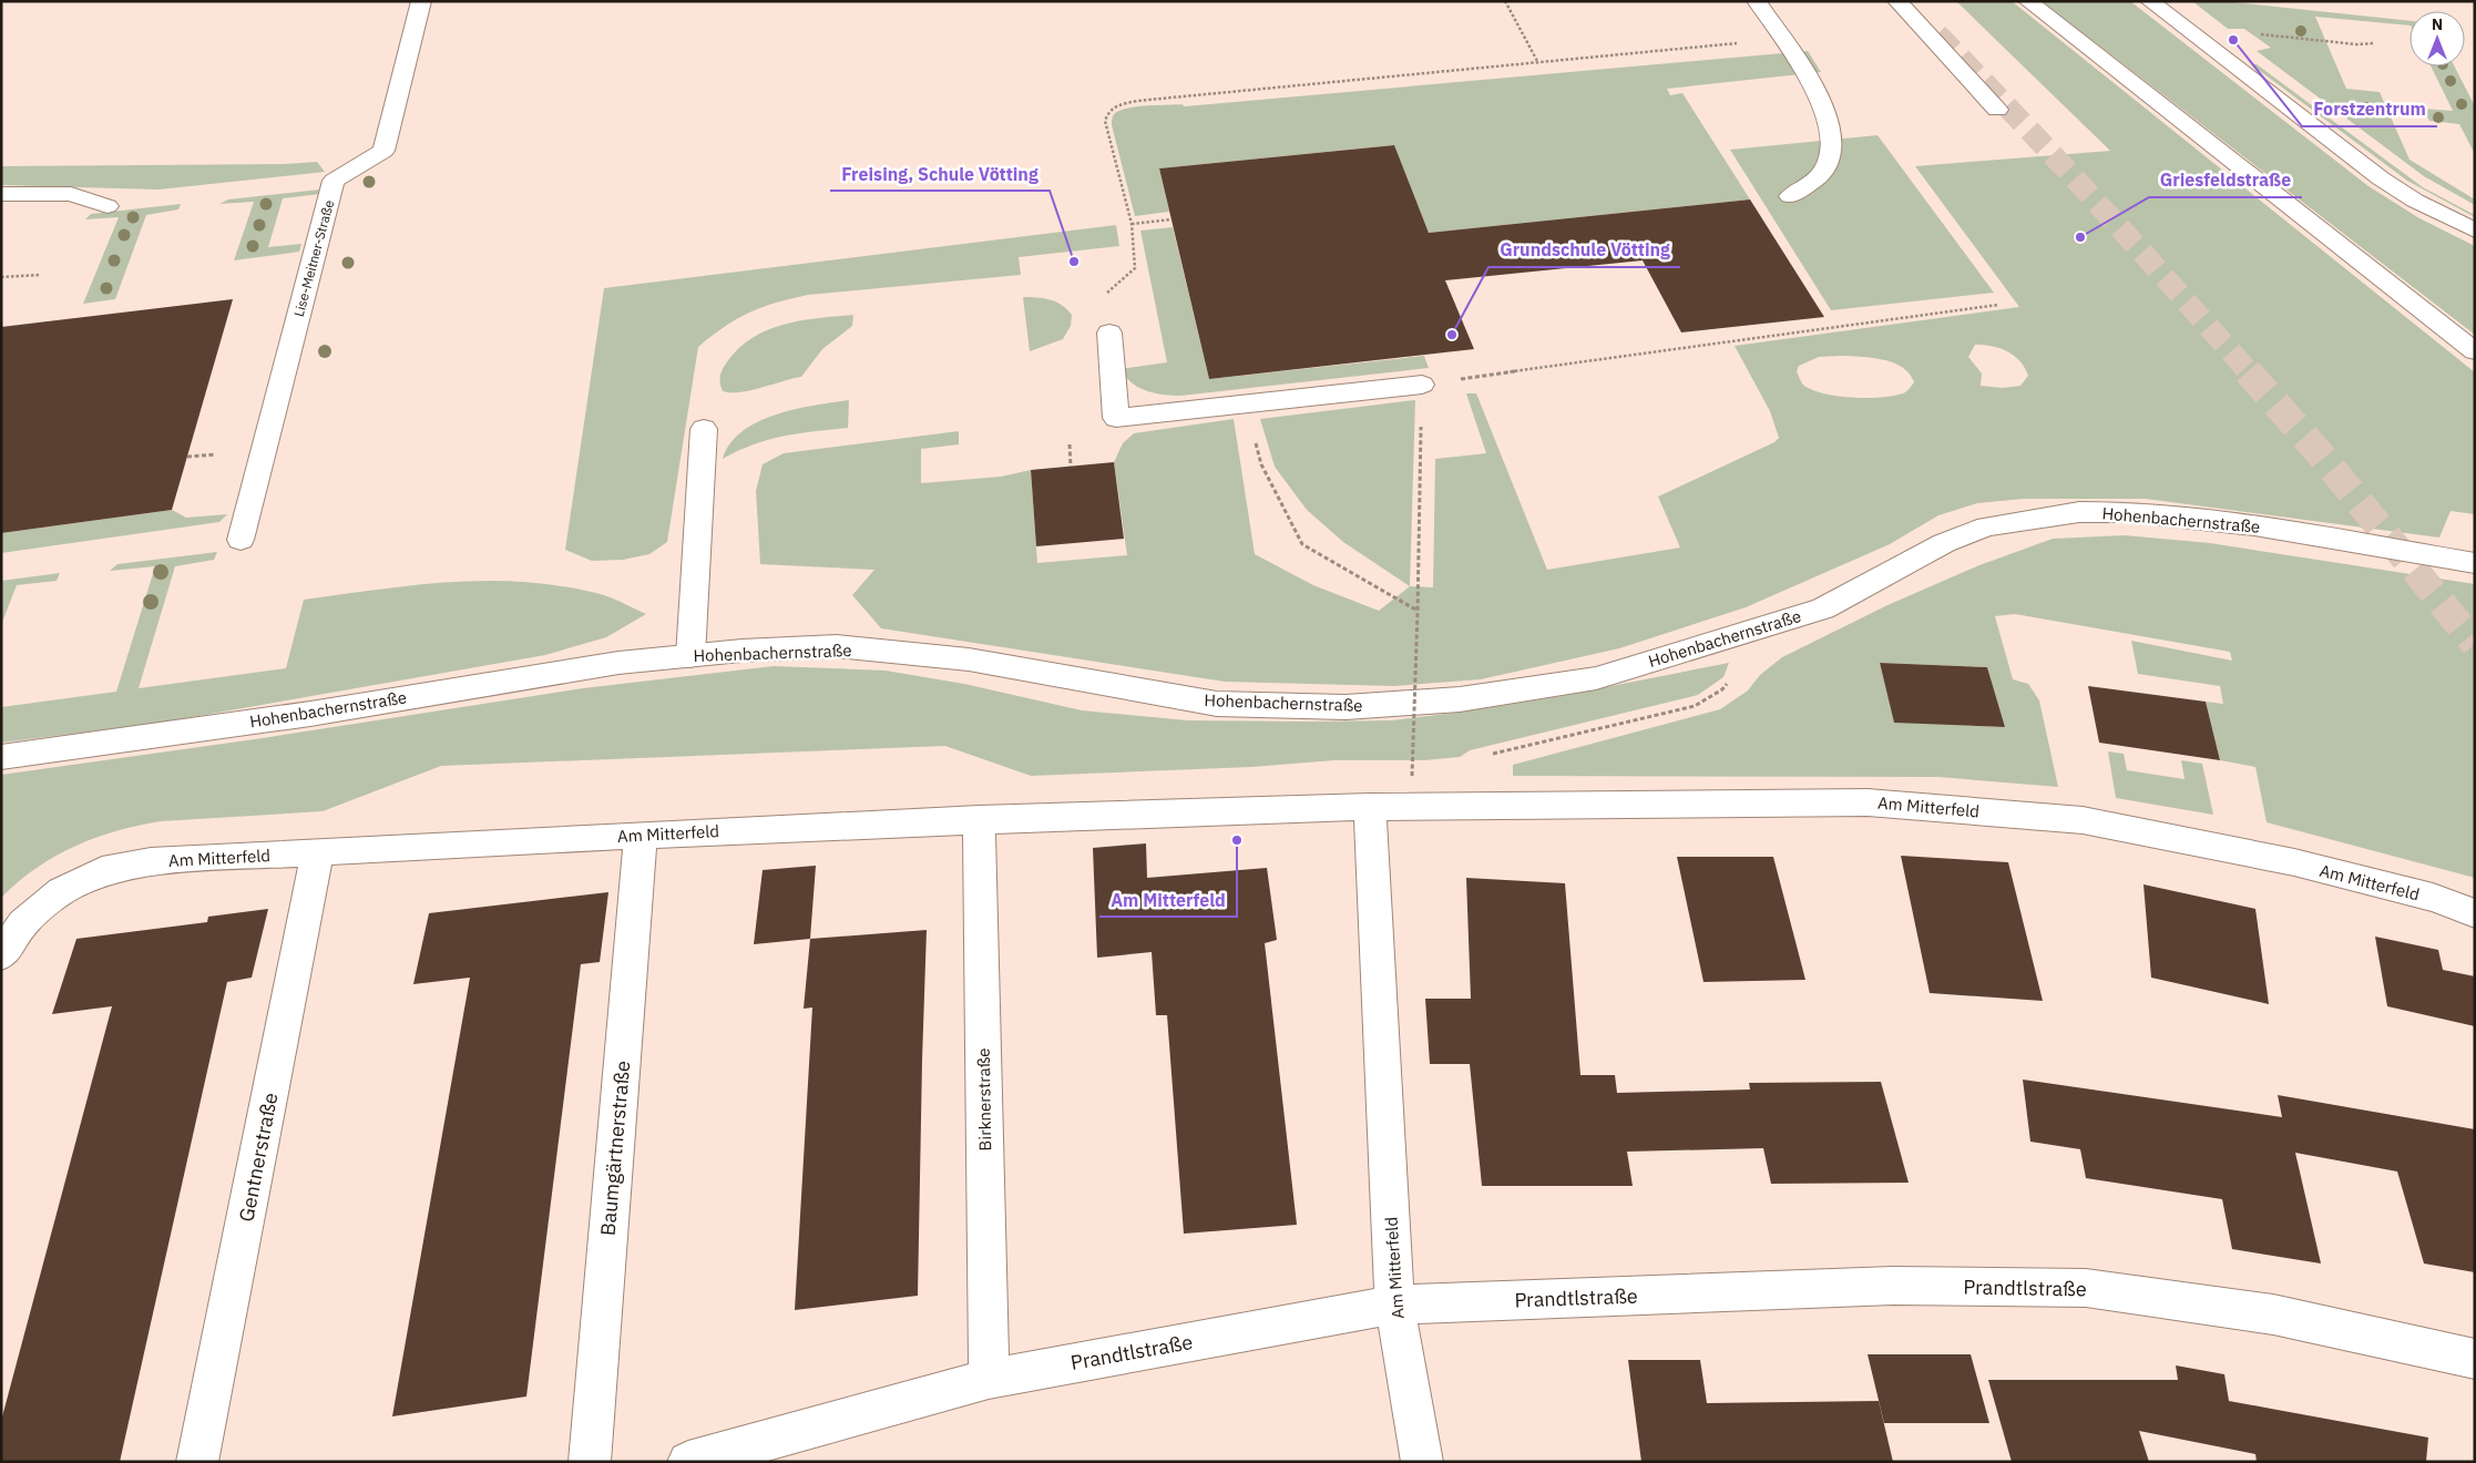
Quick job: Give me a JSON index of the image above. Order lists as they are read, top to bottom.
{
  "streets": {
    "street": [
      "Lise-Meitner-Straße",
      "Hohenbachernstraße",
      "Am Mitterfeld",
      "Birknerstraße",
      "Baumgärtnerstraße",
      "Gentnerstraße",
      "Prandtlstraße"
    ]
  },
  "crossings": [
    ["Am Mitterfeld", "Birknerstraße"],
    ["Am Mitterfeld", "Baumgärtnerstraße"],
    ["Am Mitterfeld", "Gentnerstraße"],
    ["Am Mitterfeld", "Prandtlstraße"],
    ["Birknerstraße", "Prandtlstraße"]
  ],
  "places": [
    "Forstzentrum",
    "Griesfeldstraße",
    "Freising, Schule Vötting",
    "Grundschule Vötting",
    "Am Mitterfeld"
  ],
  "north": "top"
}
